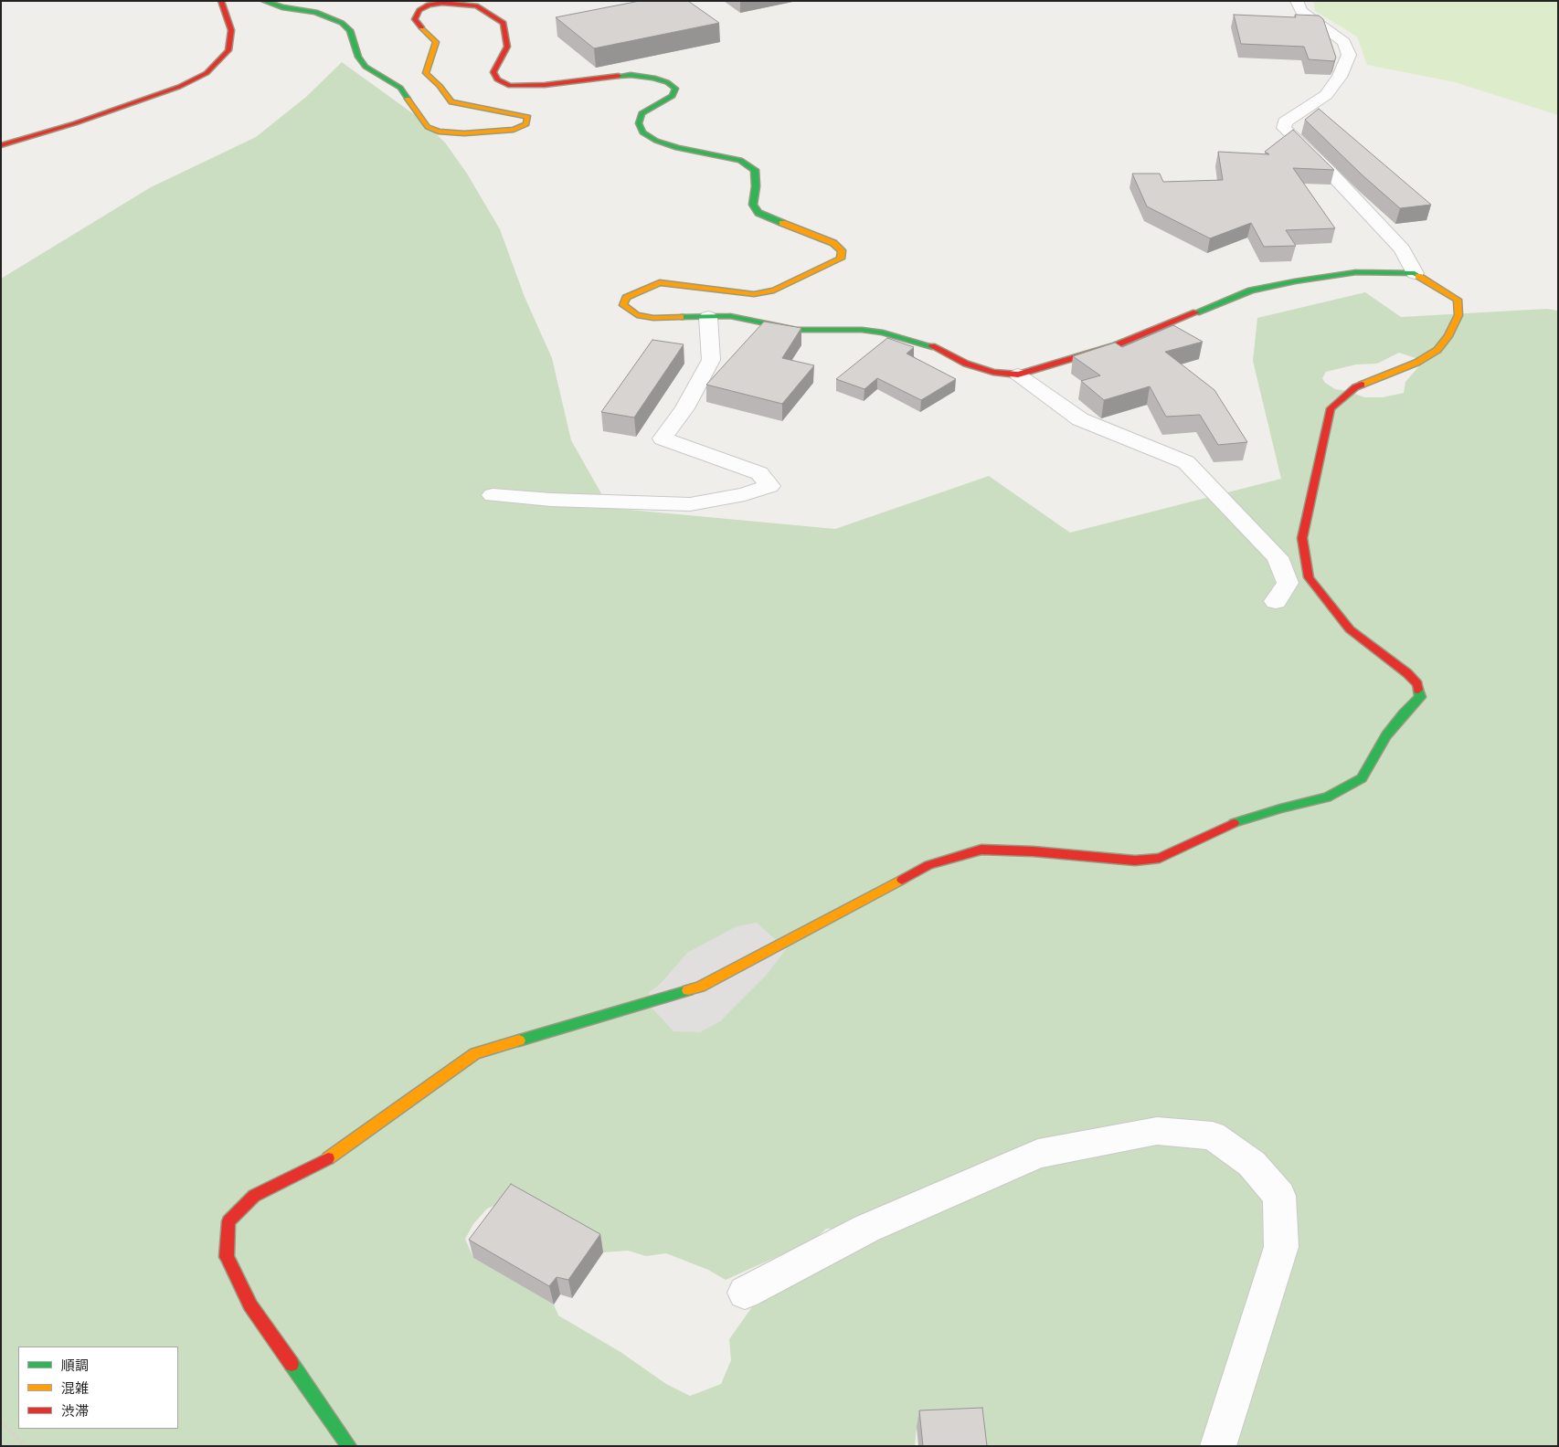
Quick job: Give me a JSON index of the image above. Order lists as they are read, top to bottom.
{
  "legend": ["順調", "混雑", "渋滞"]
}
